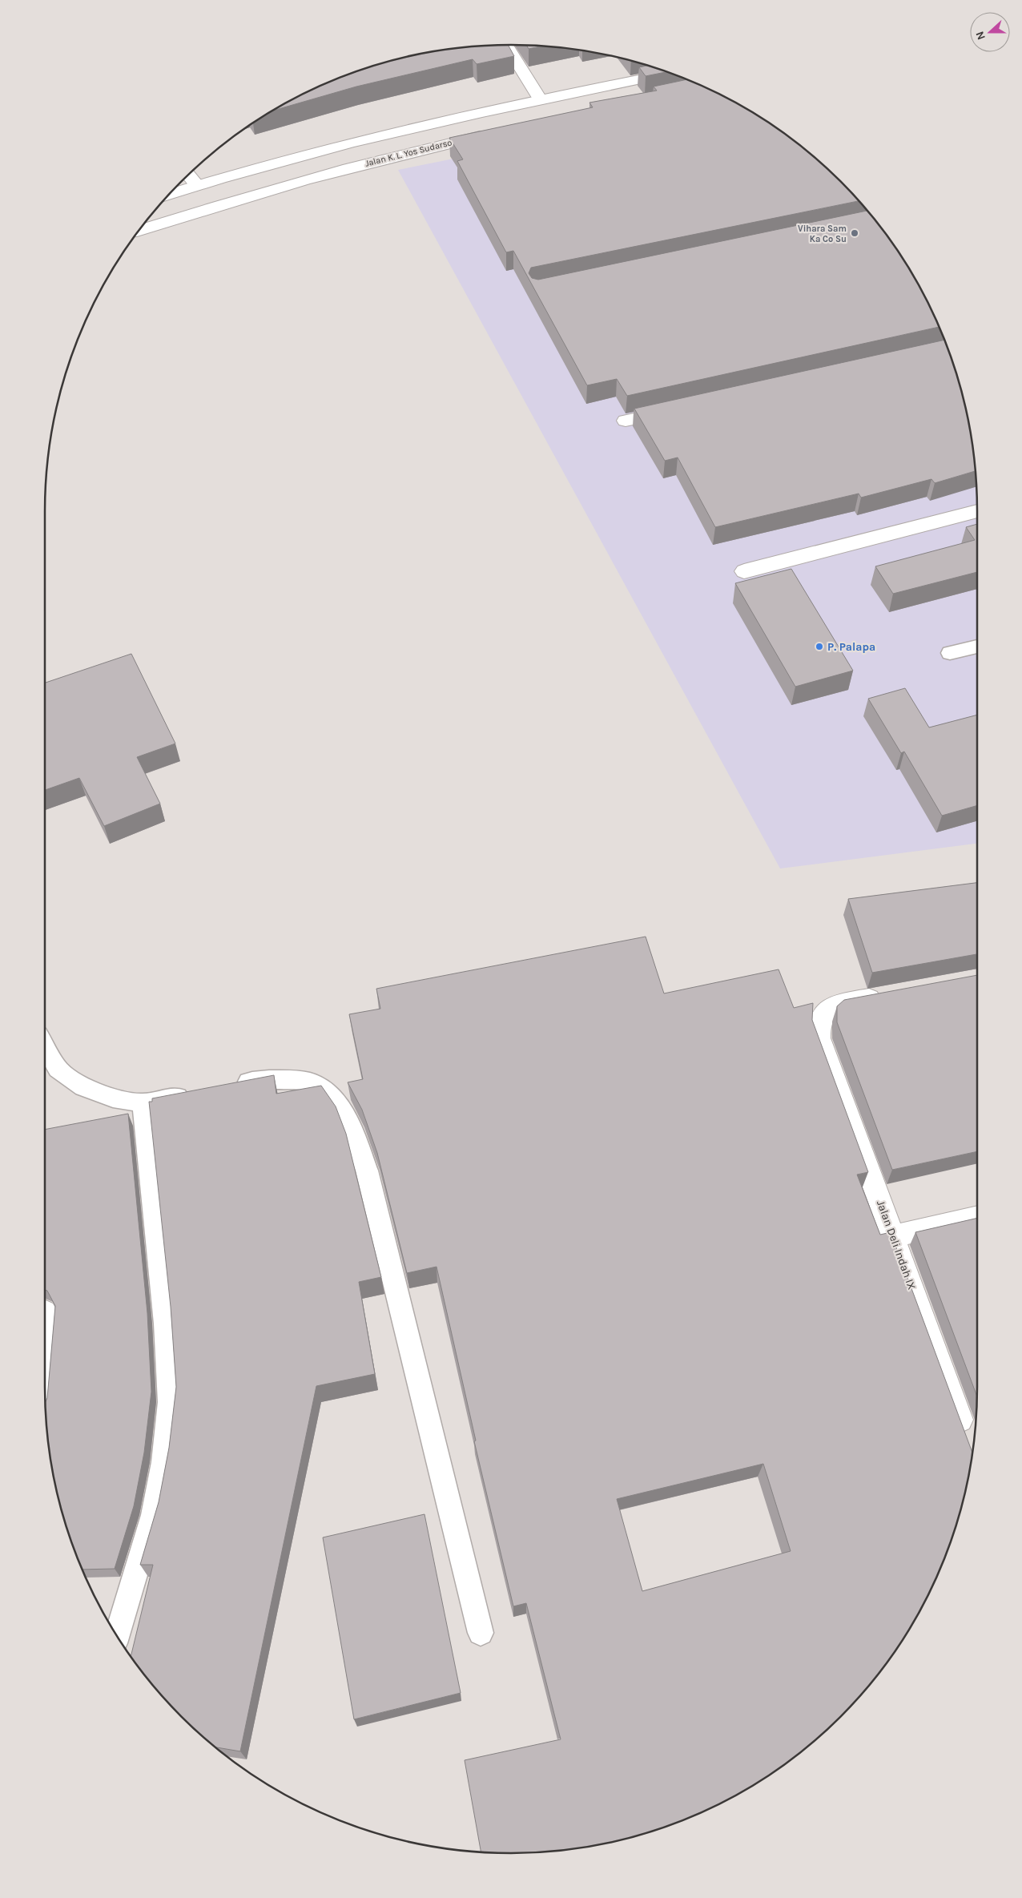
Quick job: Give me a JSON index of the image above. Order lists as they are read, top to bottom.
{
  "streets": {
    "main road": ["Jalan K. L. Yos Sudarso", "Jalan Deli Indah IX"]
  },
  "places": ["Vihara Sam Ka Co Su", "P. Palapa"],
  "north": "left"
}
